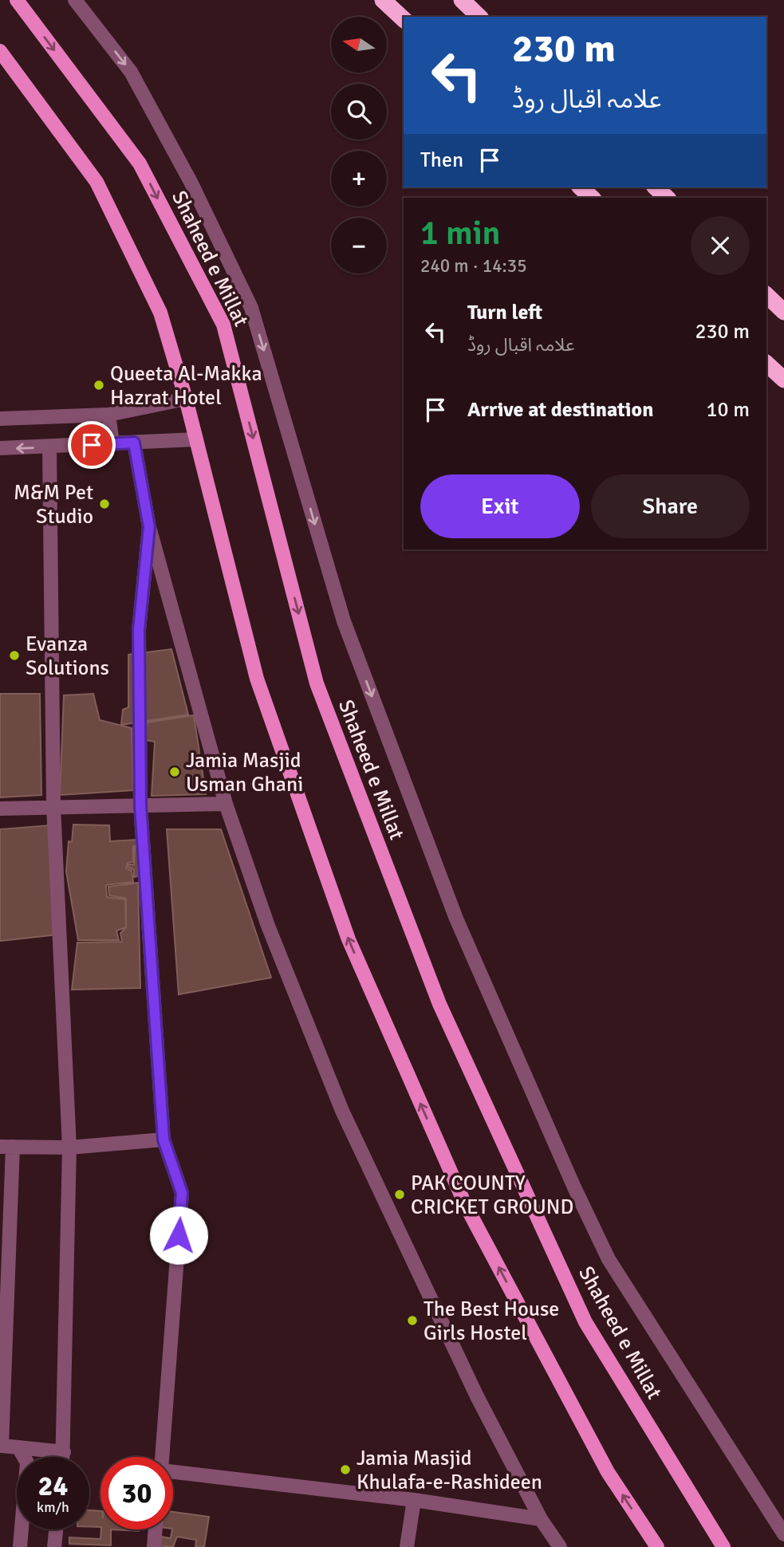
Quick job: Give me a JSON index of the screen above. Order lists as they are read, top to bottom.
{
  "streets": {
    "main road": ["Shaheed e Millat"]
  },
  "places": [
    "Queeta Al-Makka Hazrat Hotel",
    "M&M Pet Studio",
    "Evanza Solutions",
    "Jamia Masjid Usman Ghani",
    "PAK COUNTY CRICKET GROUND",
    "The Best House Girls Hostel",
    "Jamia Masjid Khulafa-e-Rashideen"
  ],
  "north": "left",
  "page": {
    "map_buttons": ["+", "−"],
    "turn": ["230 m", "علامہ اقبال روڈ"],
    "then": "Then",
    "heading": ["1 min", "240 m · 14:35"],
    "list": [
      {
        "name": "Turn left",
        "note": "علامہ اقبال روڈ",
        "value": "230 m"
      },
      {
        "name": "Arrive at destination",
        "value": "10 m"
      }
    ],
    "buttons": ["Exit", "Share"],
    "speed": "24 km/h",
    "limit": "30"
  }
}
